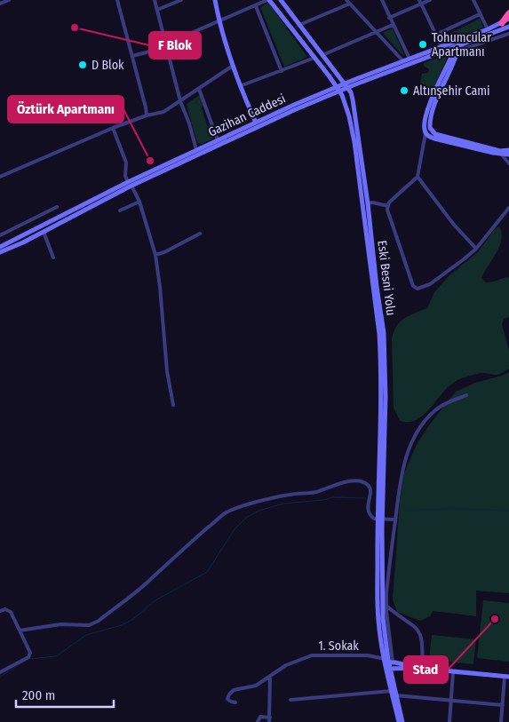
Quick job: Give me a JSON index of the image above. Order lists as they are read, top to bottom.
{
  "streets": {
    "main road": ["Gazihan Caddesi", "Eski Besni Yolu"],
    "street": ["1. Sokak"]
  },
  "crossings": [
    ["Gazihan Caddesi", "Eski Besni Yolu"]
  ],
  "places": [
    "F Blok",
    "Tohumcular Apartmanı",
    "D Blok",
    "Altınşehir Cami",
    "Öztürk Apartmanı",
    "Stad"
  ],
  "scale_bar": "200 m"
}
